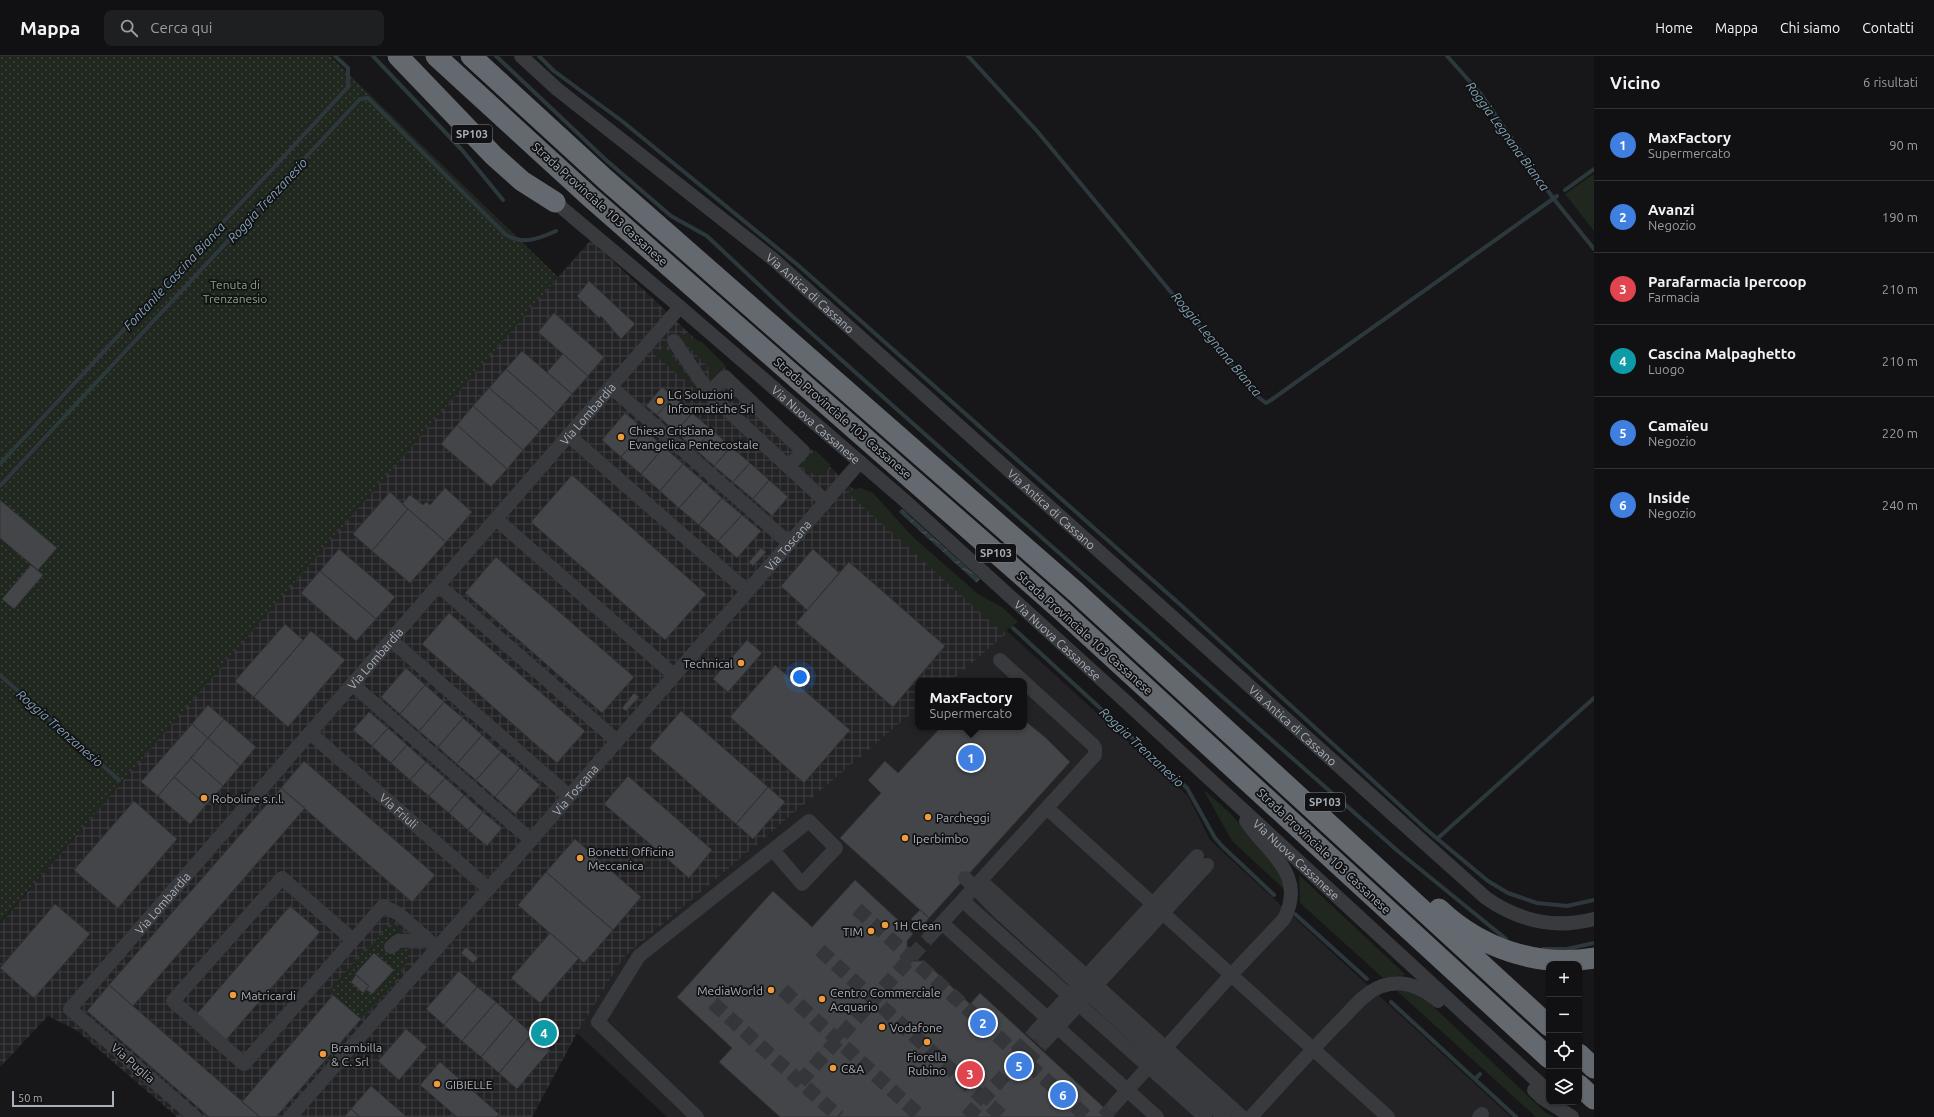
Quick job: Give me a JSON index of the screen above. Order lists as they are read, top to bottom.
{
  "streets": {
    "highway": ["SP103", "Strada Provinciale 103 Cassanese"],
    "street": [
      "Via Antica di Cassano",
      "Via Lombardia",
      "Via Nuova Cassanese",
      "Via Toscana",
      "Via Friuli",
      "Via Puglia"
    ]
  },
  "crossings": [
    ["SP103", "Strada Provinciale 103 Cassanese"],
    ["SP103", "Via Nuova Cassanese"],
    ["Via Lombardia", "Via Nuova Cassanese"],
    ["Via Lombardia", "Via Friuli"],
    ["Via Lombardia", "Via Puglia"],
    ["Via Nuova Cassanese", "Via Toscana"],
    ["Via Toscana", "Via Friuli"]
  ],
  "water": ["Roggia Legnana Bianca", "Roggia Trenzanesio", "Fontanile Cascina Bianca"],
  "parks": ["Tenuta di Trenzanesio"],
  "places": [
    "LG Soluzioni Informatiche Srl",
    "Chiesa Cristiana Evangelica Pentecostale",
    "Technical",
    "Roboline s.r.l.",
    "Parcheggi",
    "Iperbimbo",
    "Bonetti Officina Meccanica",
    "1H Clean",
    "TIM",
    "MediaWorld",
    "Matricardi",
    "Centro Commerciale Acquario",
    "Vodafone",
    "Fiorella Rubino",
    "Brambilla & C. Srl",
    "C&A",
    "GIBIELLE"
  ],
  "scale_bar": "50 m",
  "page": {
    "header": "Mappa",
    "search": "Cerca qui",
    "nav": [
      "Home",
      "Mappa",
      "Chi siamo",
      "Contatti"
    ],
    "heading": ["Vicino", "6 risultati"],
    "list": [
      {
        "mark": "1",
        "name": "MaxFactory",
        "note": "Supermercato",
        "value": "90 m"
      },
      {
        "mark": "2",
        "name": "Avanzi",
        "note": "Negozio",
        "value": "190 m"
      },
      {
        "mark": "3",
        "name": "Parafarmacia Ipercoop",
        "note": "Farmacia",
        "value": "210 m"
      },
      {
        "mark": "4",
        "name": "Cascina Malpaghetto",
        "note": "Luogo",
        "value": "210 m"
      },
      {
        "mark": "5",
        "name": "Camaïeu",
        "note": "Negozio",
        "value": "220 m"
      },
      {
        "mark": "6",
        "name": "Inside",
        "note": "Negozio",
        "value": "240 m"
      }
    ],
    "popup": ["MaxFactory", "Supermercato"],
    "pins": [
      "1",
      "2",
      "4",
      "5",
      "3",
      "6"
    ],
    "map_buttons": ["+", "−"],
    "scale": "50 m"
  }
}
